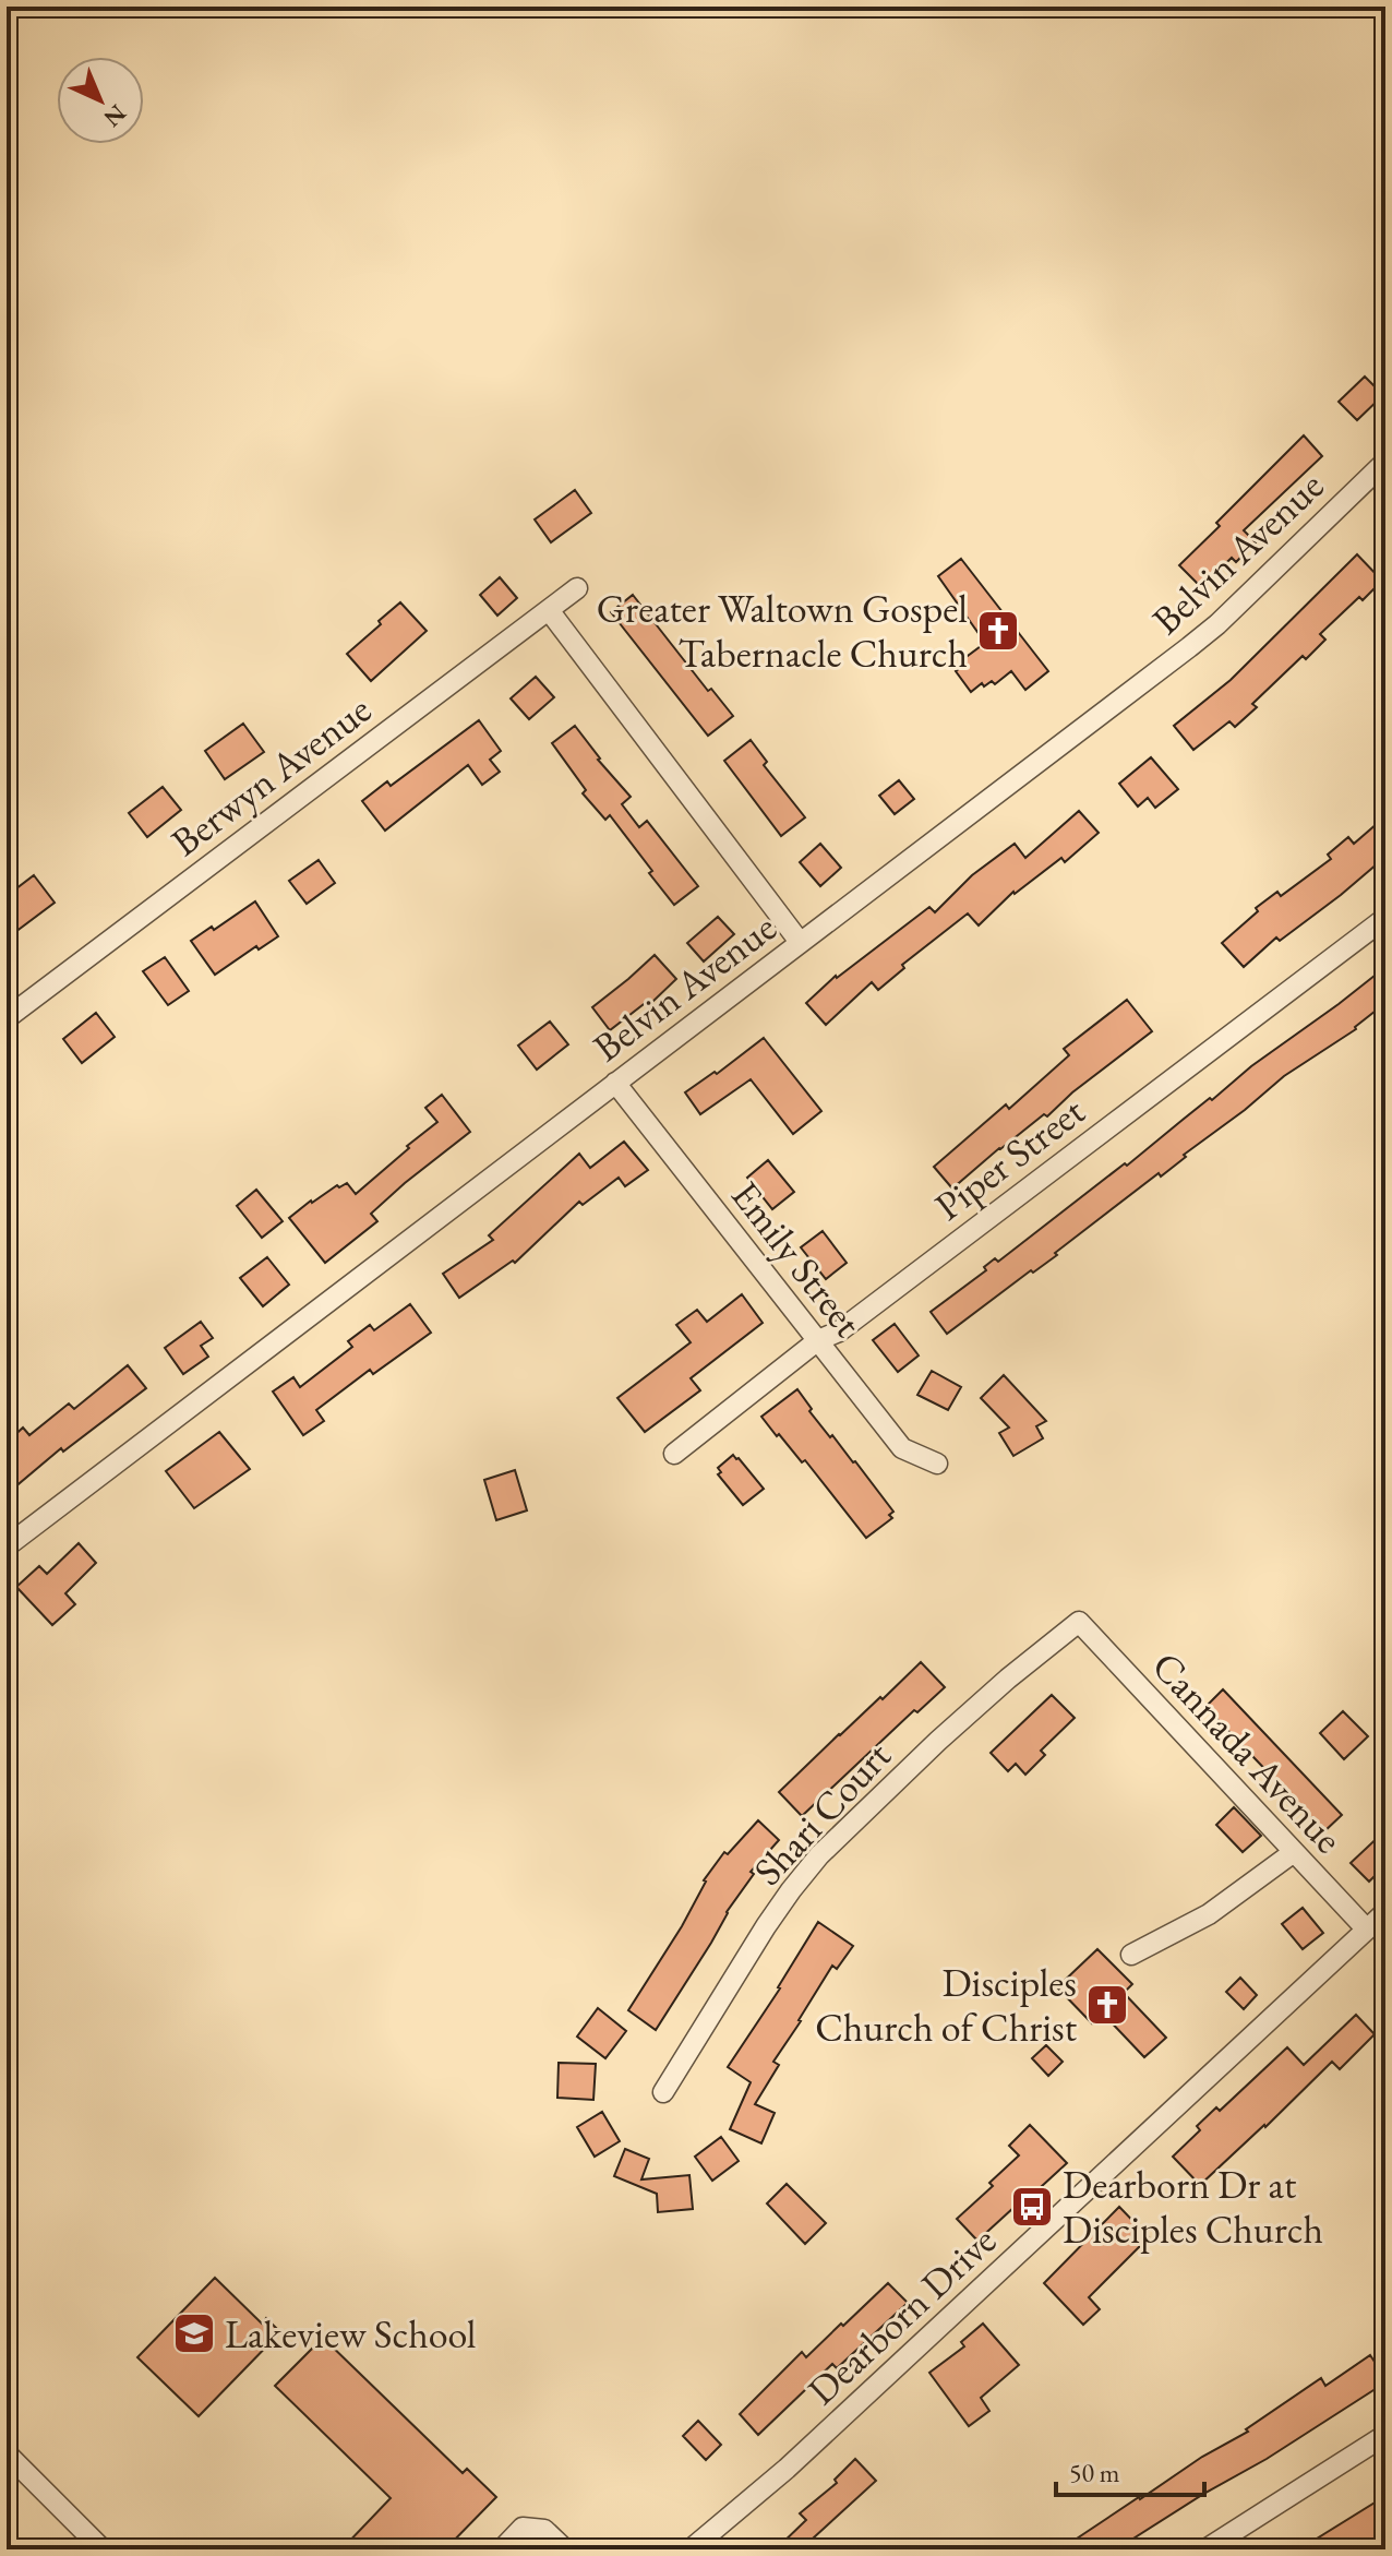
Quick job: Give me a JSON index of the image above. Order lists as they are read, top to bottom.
{
  "streets": {
    "street": [
      "Belvin Avenue",
      "Berwyn Avenue",
      "Piper Street",
      "Emily Street",
      "Cannada Avenue",
      "Shari Court",
      "Dearborn Drive"
    ]
  },
  "crossings": [
    ["Belvin Avenue", "Emily Street"],
    ["Piper Street", "Emily Street"],
    ["Cannada Avenue", "Shari Court"],
    ["Cannada Avenue", "Dearborn Drive"]
  ],
  "places": {
    "church": ["Greater Waltown Gospel Tabernacle Church", "Disciples Church of Christ"],
    "bus stop": ["Dearborn Dr at Disciples Church"],
    "school or university": ["Lakeview School"]
  },
  "scale_bar": "50 m",
  "north": "bottom right"
}
